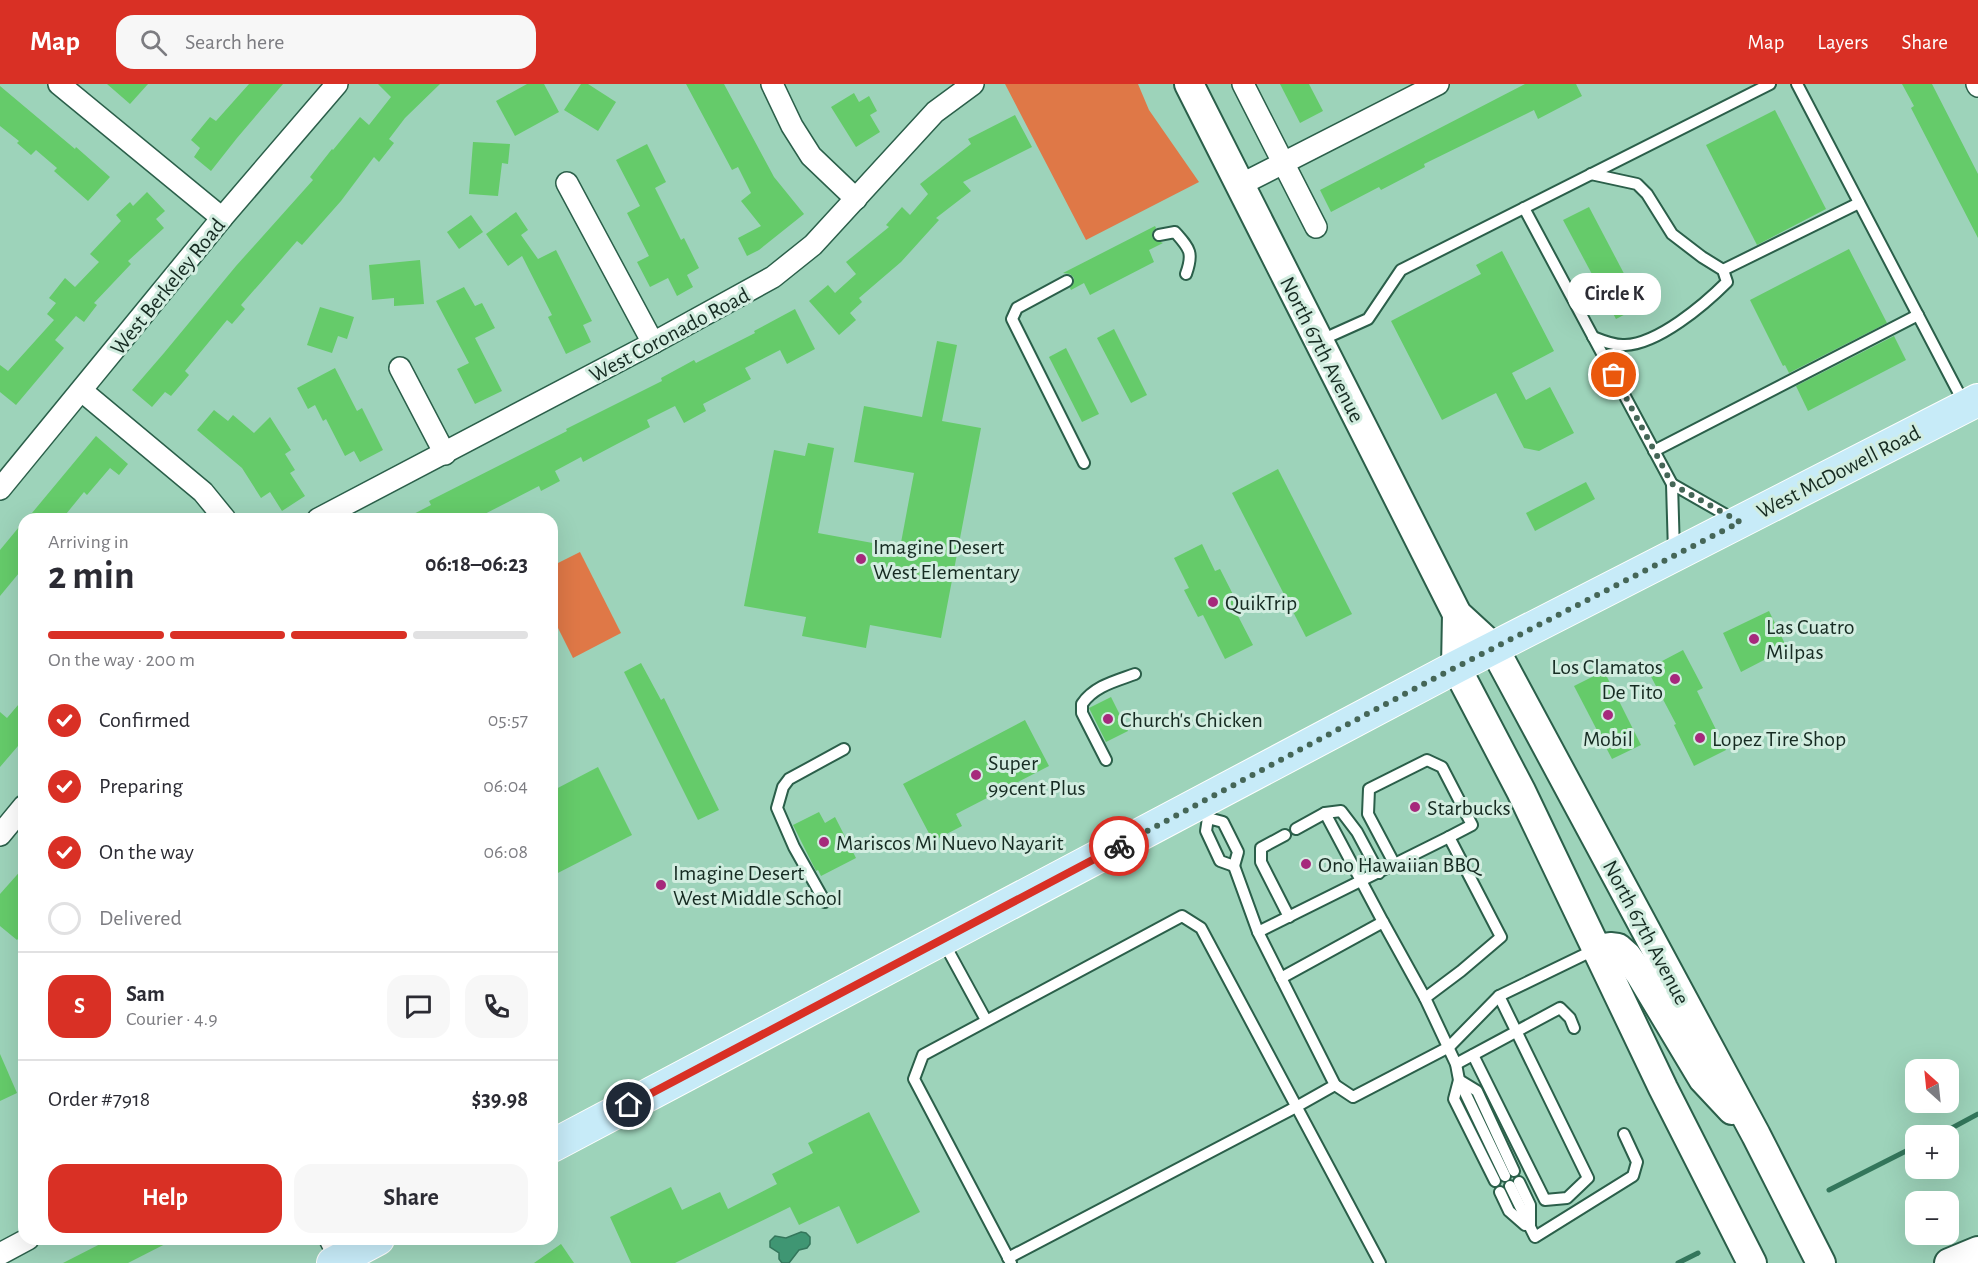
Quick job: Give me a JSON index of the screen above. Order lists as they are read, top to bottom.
{
  "streets": {
    "main road": ["North 67th Avenue", "West McDowell Road"],
    "street": ["West Berkeley Road", "West Coronado Road"]
  },
  "crossings": [
    ["North 67th Avenue", "West McDowell Road"]
  ],
  "places": [
    "Circle K",
    "Imagine Desert West Elementary",
    "QuikTrip",
    "Las Cuatro Milpas",
    "Los Clamatos De Tito",
    "Mobil",
    "Church's Chicken",
    "Lopez Tire Shop",
    "Super 99cent Plus",
    "Starbucks",
    "Mariscos Mi Nuevo Nayarit",
    "Ono Hawaiian BBQ",
    "Imagine Desert West Middle School"
  ],
  "north": "top left",
  "page": {
    "header": "Map",
    "search": "Search here",
    "nav": ["Map", "Layers", "Share"],
    "bubble": "Circle K",
    "heading": ["2 min", "Arriving in", "06:18–06:23"],
    "panel": [
      "Sam",
      "Courier · 4.9",
      "Order #7918",
      "$39.98"
    ],
    "bar": "On the way · 200 m",
    "list": [
      ["Confirmed", "05:57"],
      ["Preparing", "06:04"],
      ["On the way", "06:08"],
      "Delivered"
    ],
    "round": "S",
    "map_buttons": ["+", "−"],
    "buttons": ["Help", "Share"]
  }
}
